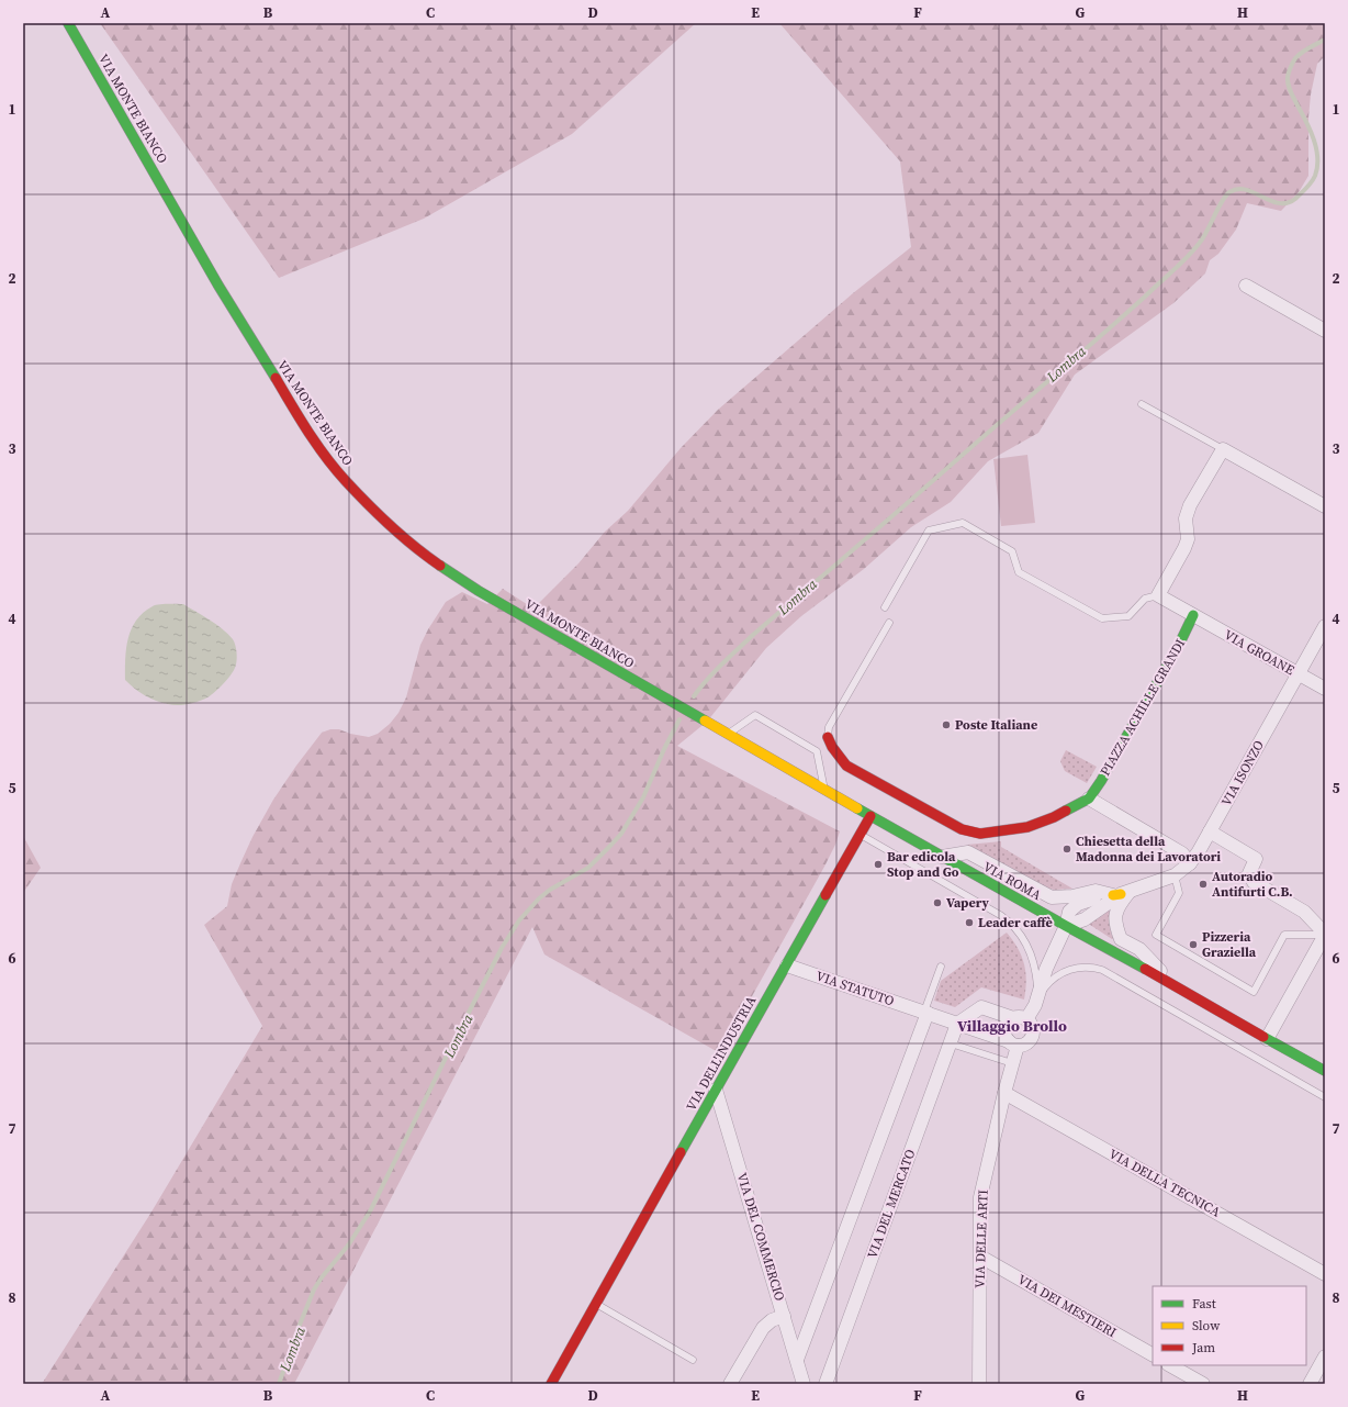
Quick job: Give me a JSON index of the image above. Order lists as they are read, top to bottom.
{
  "streets": {
    "main road": [
      "VIA MONTE BIANCO",
      "PIAZZA ACHILLE GRANDI",
      "VIA ROMA",
      "VIA DELL'INDUSTRIA"
    ],
    "street": [
      "VIA GROANE",
      "VIA ISONZO",
      "VIA STATUTO",
      "VIA DELLA TECNICA",
      "VIA DEL MERCATO",
      "VIA DEL COMMERCIO",
      "VIA DELLE ARTI",
      "VIA DEI MESTIERI"
    ]
  },
  "crossings": [
    ["VIA MONTE BIANCO", "VIA ROMA"],
    ["VIA GROANE", "PIAZZA ACHILLE GRANDI"],
    ["VIA GROANE", "VIA ISONZO"],
    ["VIA ISONZO", "VIA ROMA"],
    ["VIA ROMA", "VIA DELL'INDUSTRIA"],
    ["VIA STATUTO", "VIA DELL'INDUSTRIA"],
    ["VIA STATUTO", "VIA DEL MERCATO"],
    ["VIA STATUTO", "VIA DELLE ARTI"],
    ["VIA DELL'INDUSTRIA", "VIA DEL COMMERCIO"],
    ["VIA DELLA TECNICA", "VIA DELLE ARTI"],
    ["VIA DELLE ARTI", "VIA DEI MESTIERI"]
  ],
  "districts": ["Villaggio Brollo"],
  "water": ["Lombra"],
  "places": [
    "Poste Italiane",
    "Chiesetta della Madonna dei Lavoratori",
    "Bar edicola Stop and Go",
    "Autoradio Antifurti C.B.",
    "Vapery",
    "Leader caffè",
    "Pizzeria Graziella"
  ],
  "legend": ["Fast", "Slow", "Jam"],
  "grid": {
    "columns": [
      "A",
      "B",
      "C",
      "D",
      "E",
      "F",
      "G",
      "H"
    ],
    "rows": [
      "1",
      "2",
      "3",
      "4",
      "5",
      "6",
      "7",
      "8"
    ]
  }
}
